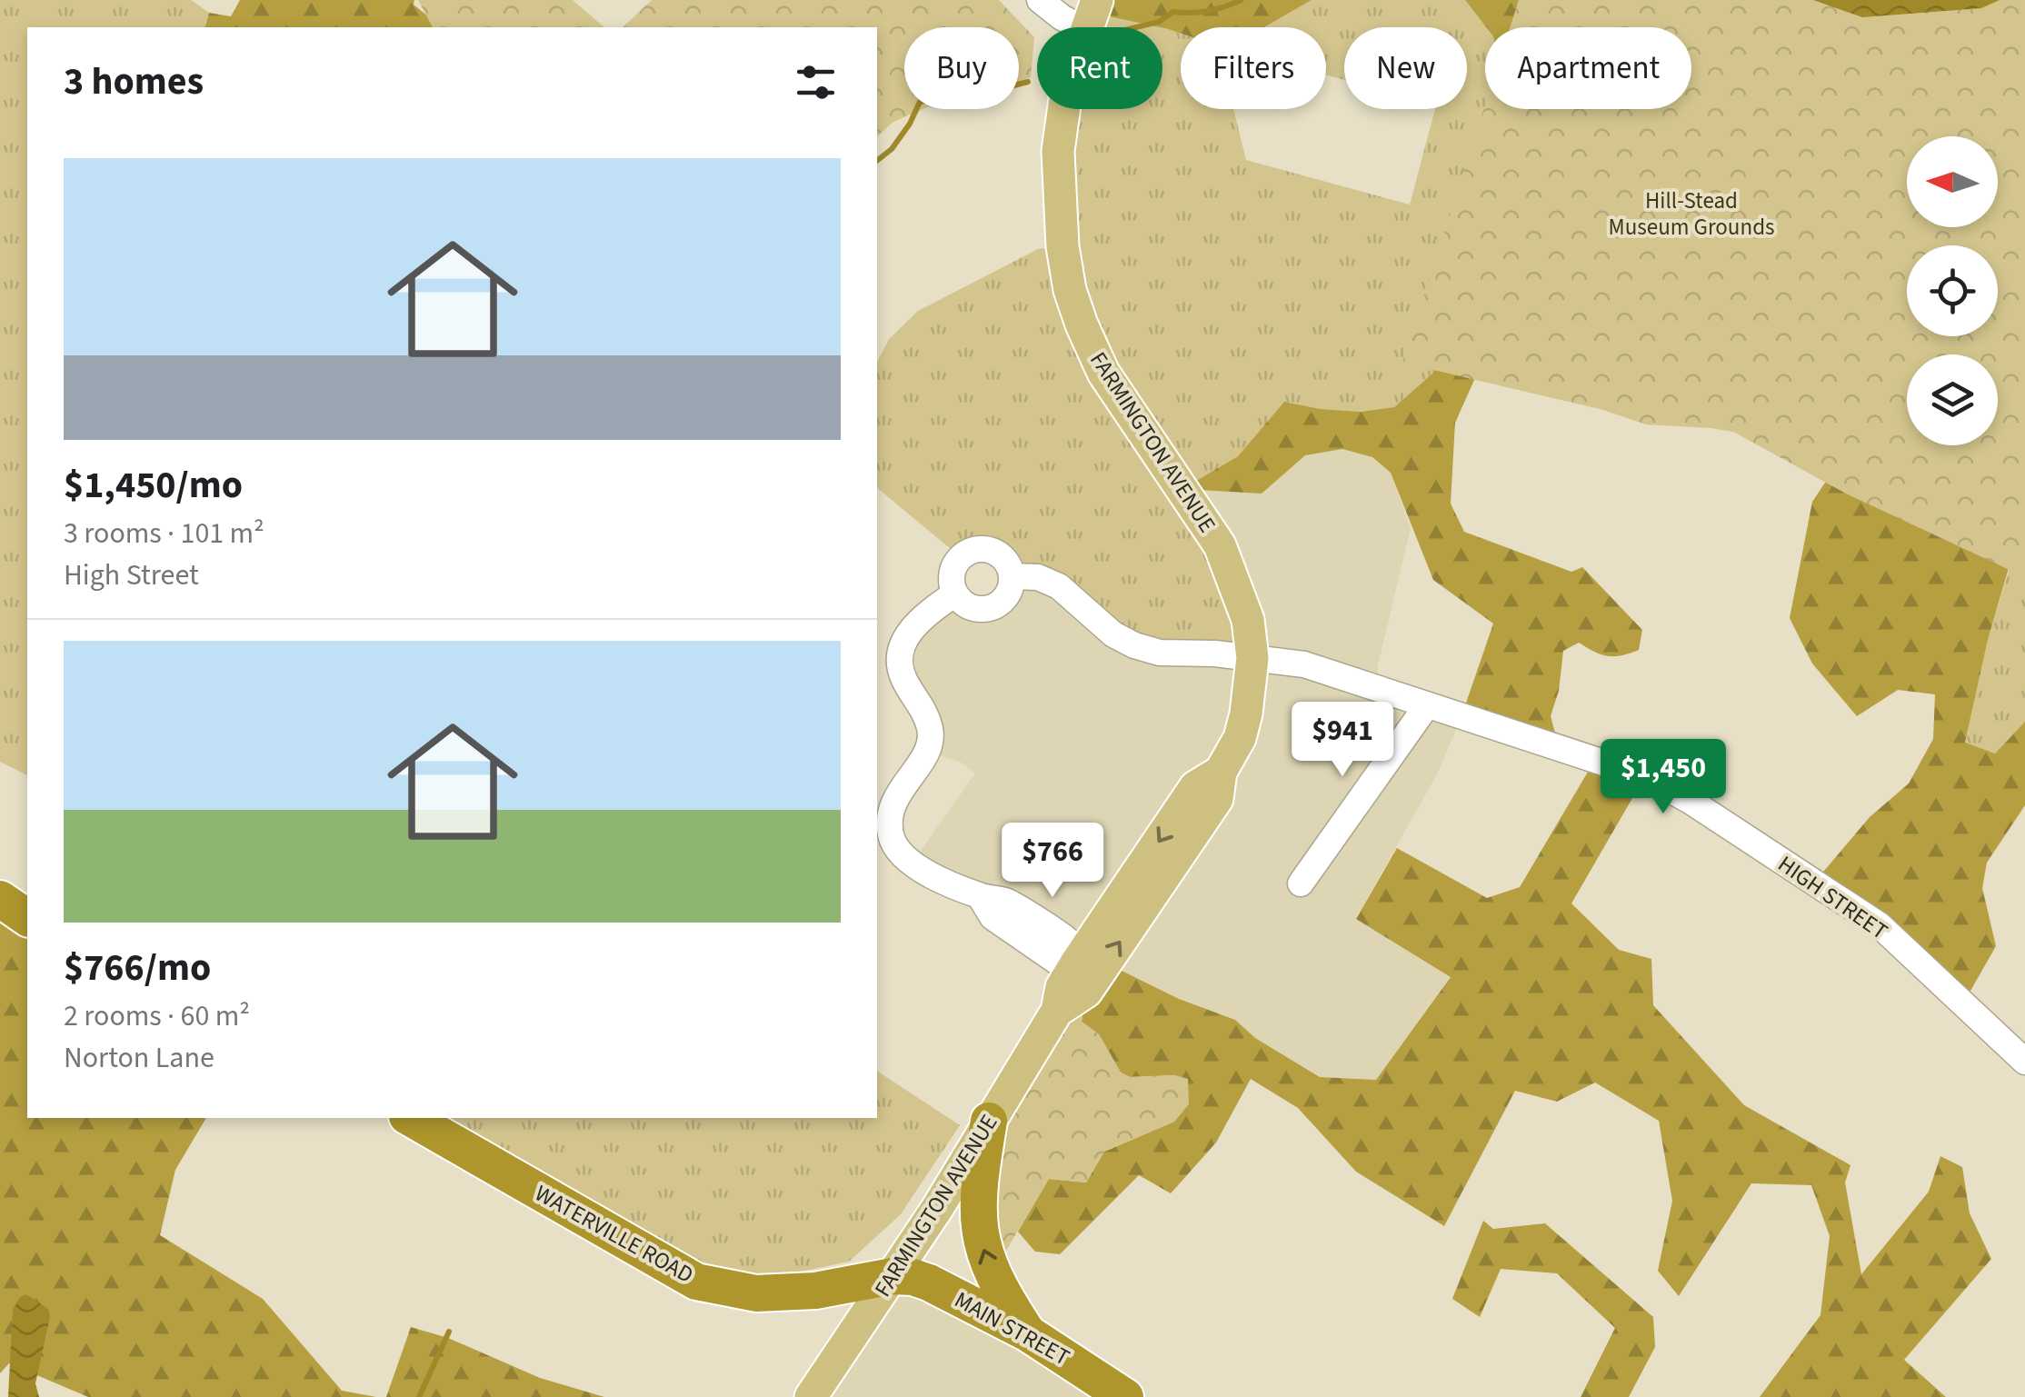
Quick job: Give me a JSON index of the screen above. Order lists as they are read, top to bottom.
{
  "streets": {
    "highway": ["WATERVILLE ROAD", "MAIN STREET"],
    "main road": ["FARMINGTON AVENUE"],
    "street": ["HIGH STREET"]
  },
  "crossings": [
    ["FARMINGTON AVENUE", "HIGH STREET"],
    ["FARMINGTON AVENUE", "WATERVILLE ROAD"],
    ["FARMINGTON AVENUE", "MAIN STREET"],
    ["WATERVILLE ROAD", "MAIN STREET"]
  ],
  "parks": ["Hill-Stead Museum Grounds"],
  "north": "left",
  "page": {
    "chip": [
      "Buy",
      "Rent",
      "Filters",
      "New",
      "Apartment"
    ],
    "heading": "3 homes",
    "list": [
      {
        "name": "$1,450/mo",
        "note": "3 rooms · 101 m² · High Street"
      },
      {
        "name": "$766/mo",
        "note": "2 rooms · 60 m² · Norton Lane"
      }
    ],
    "price": ["$941", "$1,450", "$766"]
  }
}
